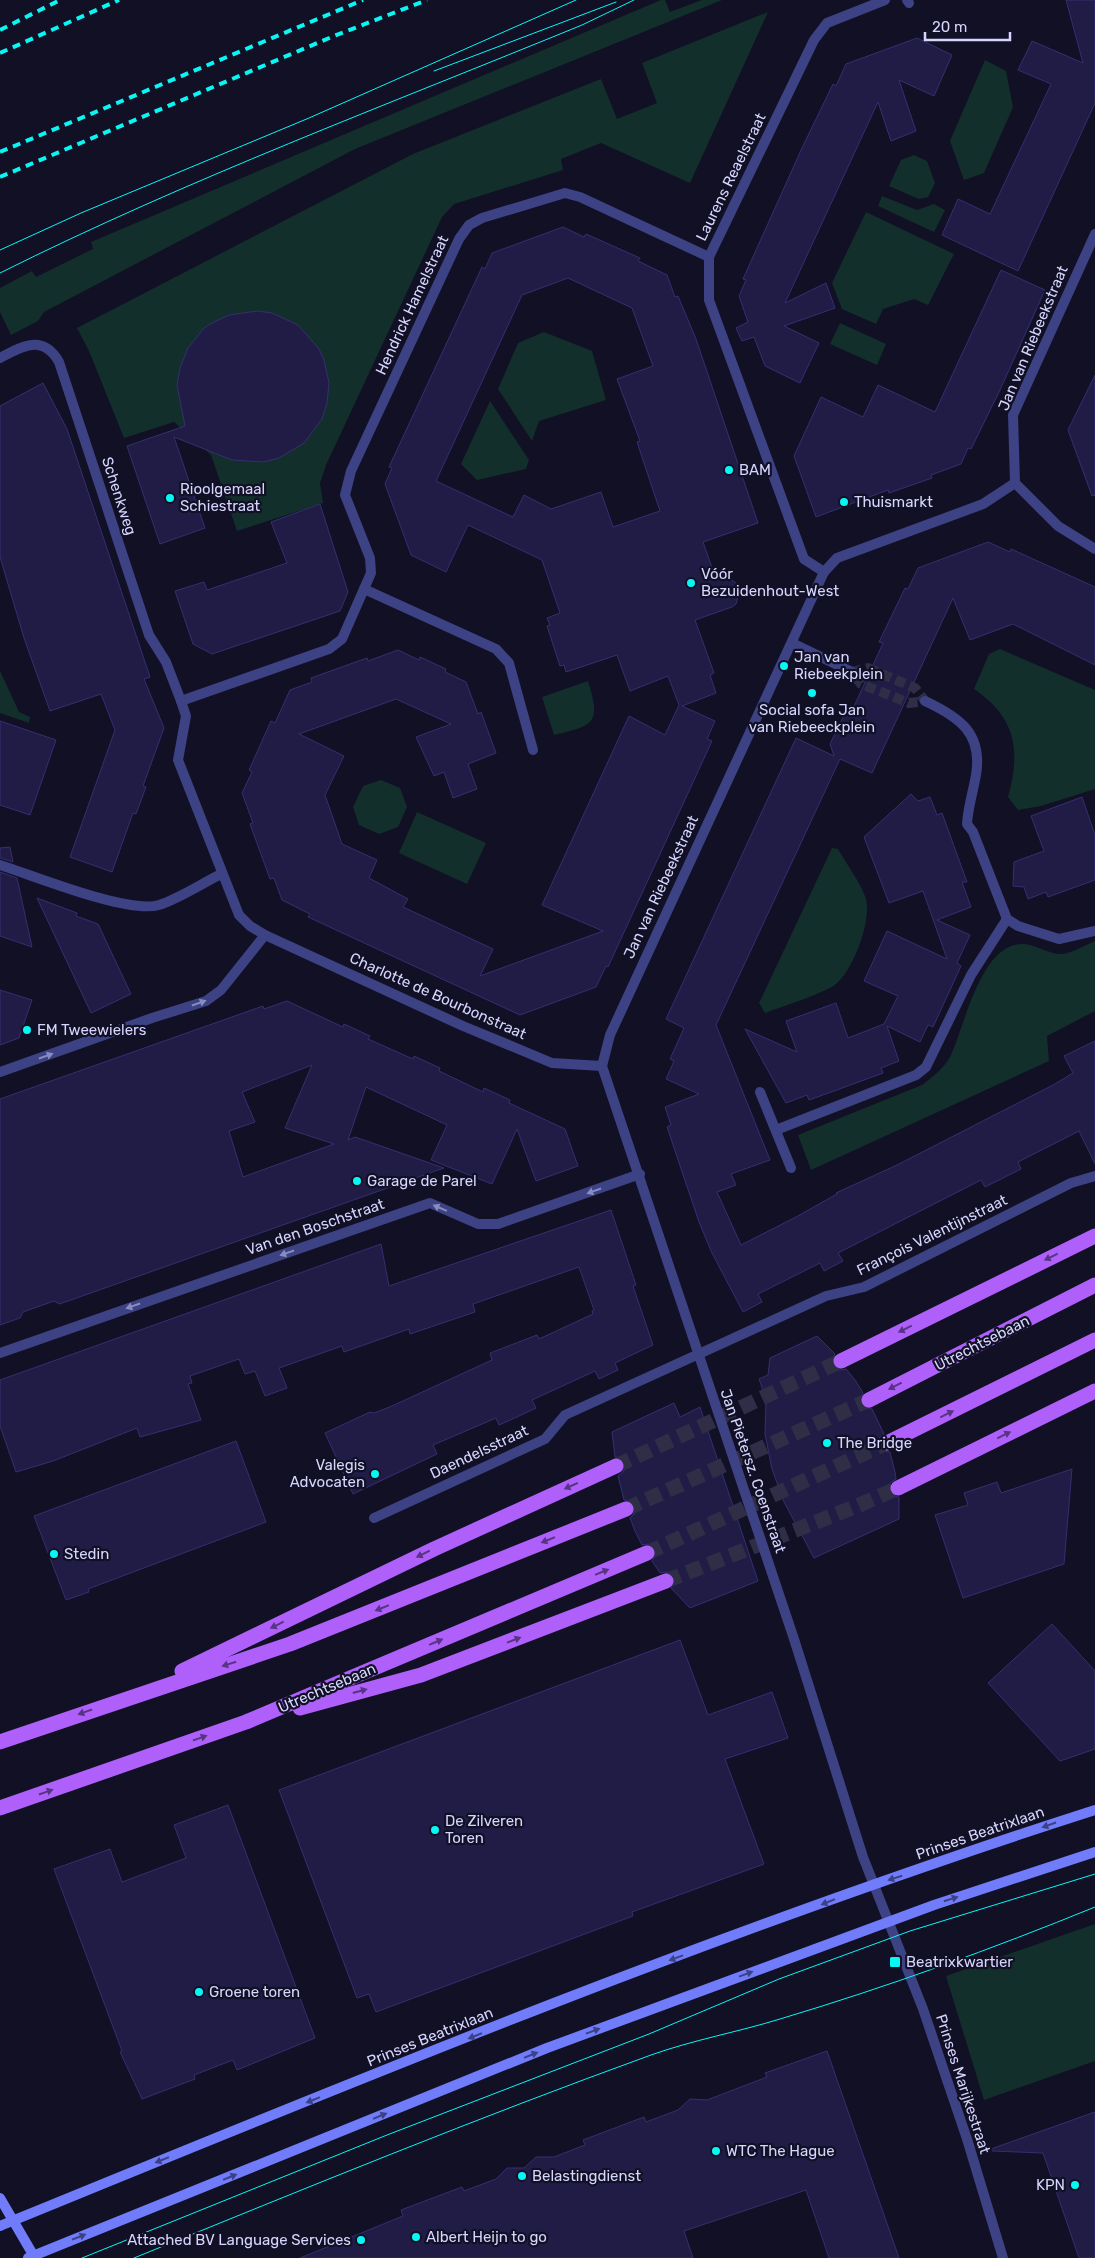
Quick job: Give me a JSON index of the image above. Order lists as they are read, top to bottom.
{
  "streets": {
    "main road": ["Utrechtsebaan"],
    "street": [
      "Laurens Reaelstraat",
      "Hendrick Hamelstraat",
      "Jan van Riebeekstraat",
      "Schenkweg",
      "Charlotte de Bourbonstraat",
      "Van den Boschstraat",
      "François Valentijnstraat",
      "Daendelsstraat",
      "Jan Pietersz. Coenstraat",
      "Prinses Beatrixlaan",
      "Prinses Marijkestraat"
    ]
  },
  "crossings": [
    ["Laurens Reaelstraat", "Hendrick Hamelstraat"],
    ["Hendrick Hamelstraat", "Schenkweg"],
    ["Jan van Riebeekstraat", "Charlotte de Bourbonstraat"],
    ["Jan van Riebeekstraat", "Jan Pietersz. Coenstraat"],
    ["Schenkweg", "Charlotte de Bourbonstraat"],
    ["Charlotte de Bourbonstraat", "Jan Pietersz. Coenstraat"],
    ["Van den Boschstraat", "Jan Pietersz. Coenstraat"],
    ["François Valentijnstraat", "Daendelsstraat"],
    ["François Valentijnstraat", "Jan Pietersz. Coenstraat"],
    ["Daendelsstraat", "Jan Pietersz. Coenstraat"],
    ["Jan Pietersz. Coenstraat", "Prinses Beatrixlaan"]
  ],
  "one_way": ["Van den Boschstraat"],
  "places": {
    "other": [
      "BAM",
      "Rioolgemaal Schiestraat",
      "Thuismarkt",
      "Vóór Bezuidenhout-West",
      "Jan van Riebeekplein",
      "Social sofa Jan van Riebeeckplein",
      "FM Tweewielers",
      "Garage de Parel",
      "The Bridge",
      "Valegis Advocaten",
      "Stedin",
      "De Zilveren Toren",
      "Groene toren",
      "WTC The Hague",
      "Belastingdienst",
      "KPN",
      "Albert Heijn to go",
      "Attached BV Language Services"
    ],
    "transit": ["Beatrixkwartier"]
  },
  "scale_bar": "20 m"
}
